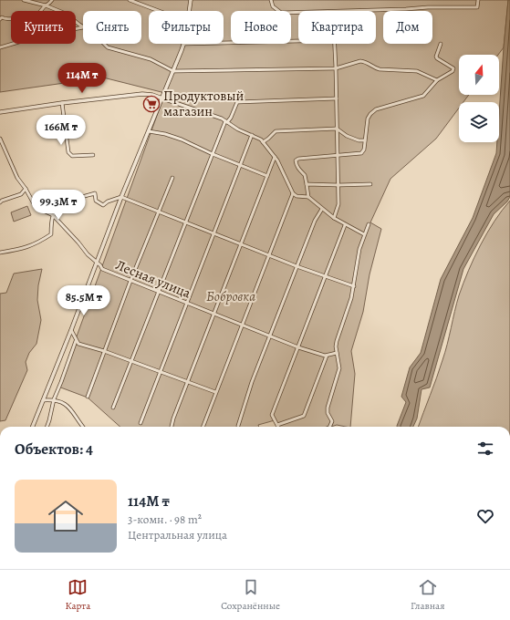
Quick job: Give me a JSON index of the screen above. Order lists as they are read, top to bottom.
{
  "streets": {
    "street": ["Лесная улица"]
  },
  "parks": ["Бобровка"],
  "places": {
    "supermarket": ["Продуктовый магазин"]
  },
  "north": "top",
  "page": {
    "chip": [
      "Купить",
      "Снять",
      "Фильтры",
      "Новое",
      "Квартира",
      "Дом"
    ],
    "price": [
      "114M ₸",
      "166M ₸",
      "99.3M ₸",
      "85.5M ₸"
    ],
    "heading": "Объектов: 4",
    "list": [
      {
        "name": "114M ₸",
        "note": "3-комн. · 98 m² · Центральная улица"
      }
    ],
    "tabs": ["Карта", "Сохранённые", "Главная"]
  }
}
